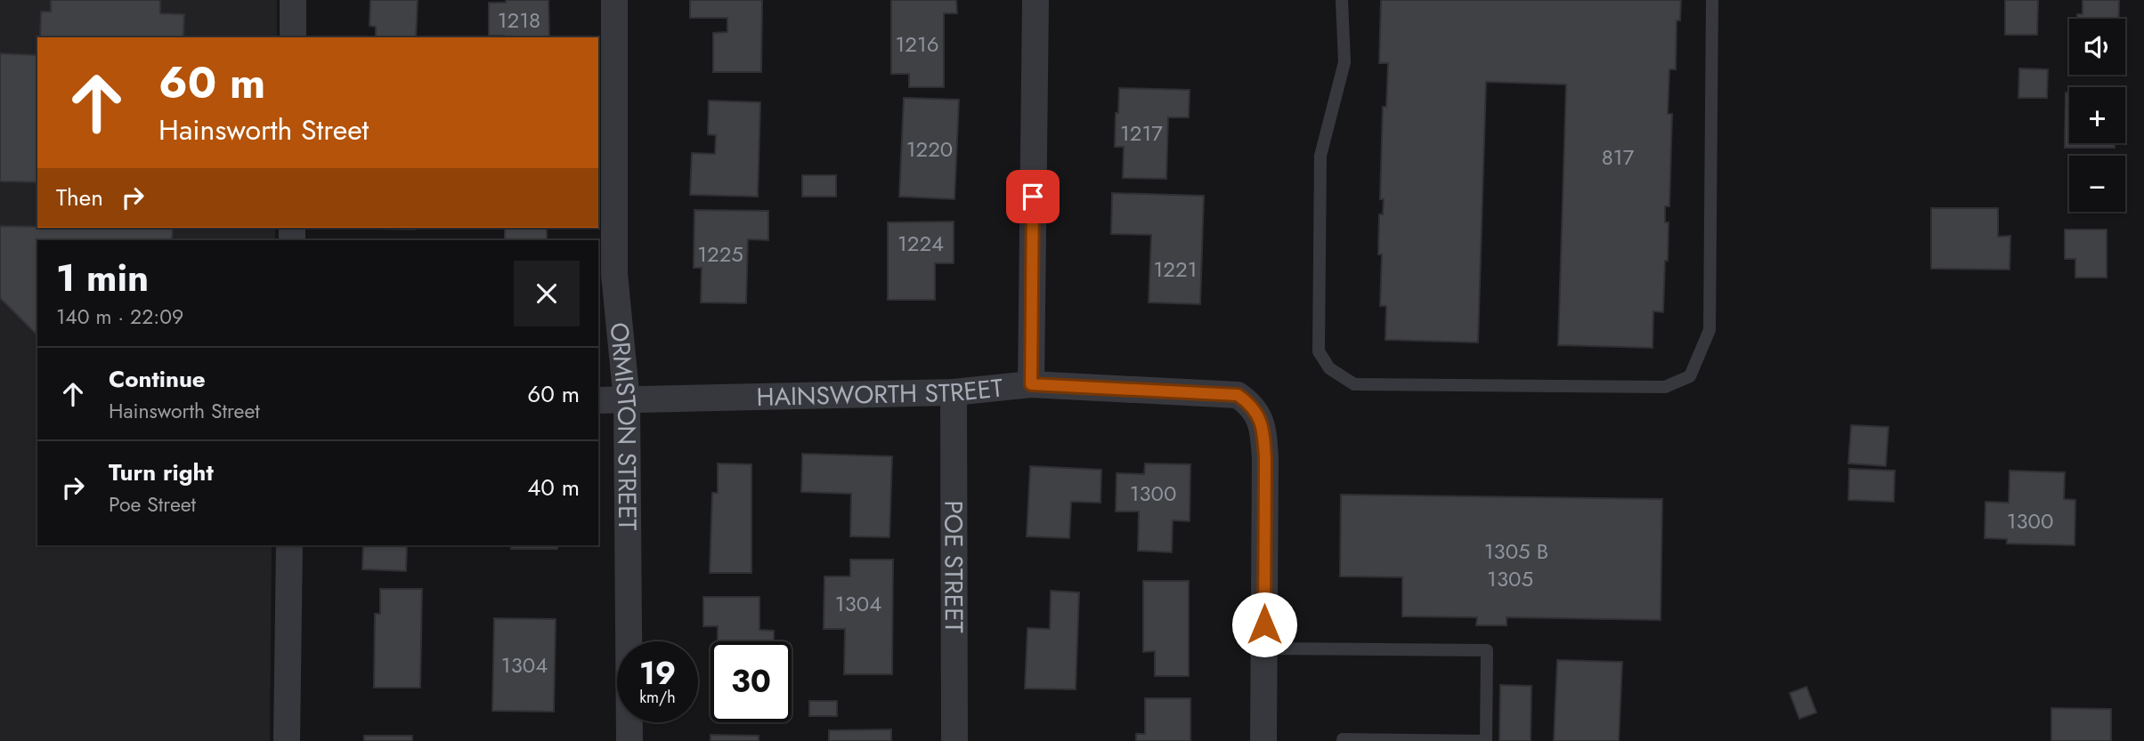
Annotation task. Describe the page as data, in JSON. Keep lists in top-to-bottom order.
{
  "streets": {
    "street": ["HAINSWORTH STREET", "ORMISTON STREET", "POE STREET"]
  },
  "crossings": [
    ["HAINSWORTH STREET", "ORMISTON STREET"],
    ["HAINSWORTH STREET", "POE STREET"]
  ],
  "house_numbers": [
    "1218",
    "1216",
    "1217",
    "1220",
    "817",
    "1224",
    "1225",
    "1221",
    "1300",
    "1300",
    "1305 B",
    "1305",
    "1304",
    "1304"
  ],
  "page": {
    "map_buttons": ["+", "−"],
    "turn": ["60 m", "Hainsworth Street"],
    "then": "Then",
    "heading": ["1 min", "140 m · 22:09"],
    "list": [
      {
        "name": "Continue",
        "note": "Hainsworth Street",
        "value": "60 m"
      },
      {
        "name": "Turn right",
        "note": "Poe Street",
        "value": "40 m"
      }
    ],
    "speed": "19 km/h",
    "limit": "30"
  }
}
